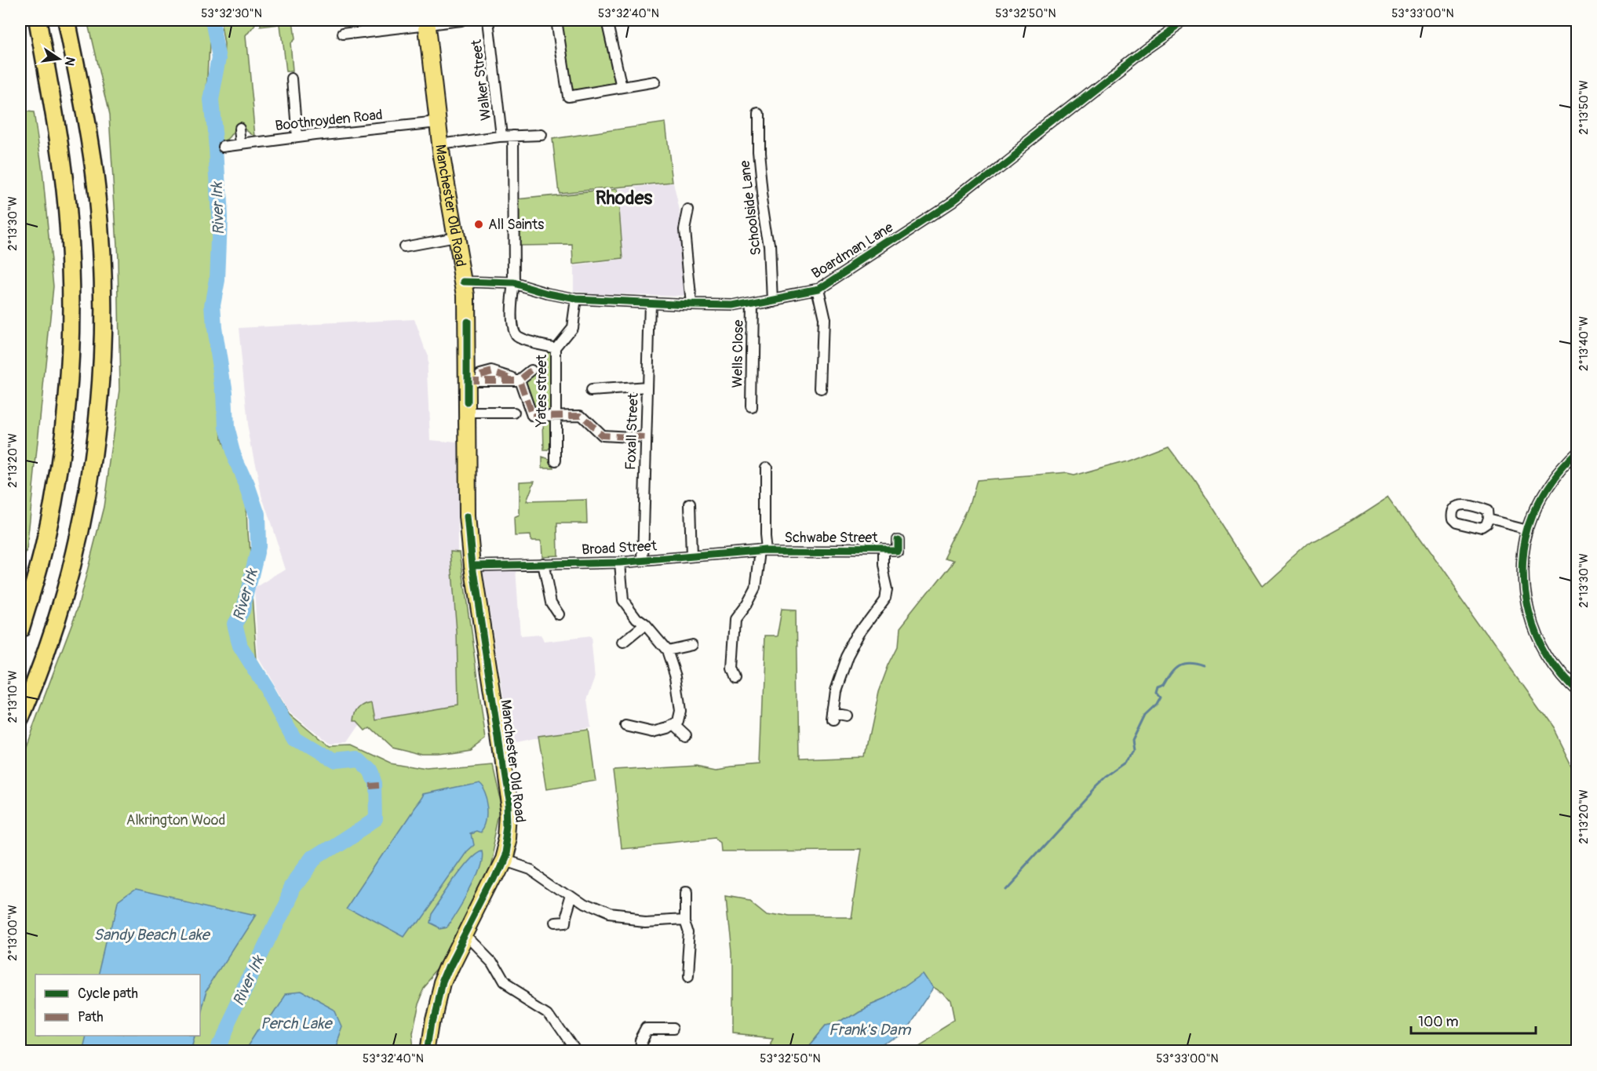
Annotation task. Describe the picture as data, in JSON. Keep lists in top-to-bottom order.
{
  "streets": {
    "main road": ["Manchester Old Road"],
    "street": [
      "Walker Street",
      "Boothroyden Road",
      "Schoolside Lane",
      "Boardman Lane",
      "Wells Close",
      "Yates street",
      "Foxall Street",
      "Schwabe Street",
      "Broad Street"
    ]
  },
  "crossings": [
    ["Boothroyden Road", "Manchester Old Road"],
    ["Manchester Old Road", "Boardman Lane"],
    ["Manchester Old Road", "Broad Street"],
    ["Schoolside Lane", "Boardman Lane"],
    ["Boardman Lane", "Wells Close"],
    ["Boardman Lane", "Yates street"],
    ["Boardman Lane", "Foxall Street"],
    ["Foxall Street", "Broad Street"],
    ["Schwabe Street", "Broad Street"]
  ],
  "districts": ["Rhodes"],
  "water": [
    "River Irk",
    "Sandy Beach Lake",
    "Perch Lake",
    "Frank's Dam"
  ],
  "parks": ["Alkrington Wood"],
  "places": ["All Saints"],
  "legend": ["Cycle path", "Path"],
  "scale_bar": "100 m",
  "north": "right",
  "coordinates": [
    "53°32'30\"N",
    "53°32'40\"N",
    "53°32'50\"N",
    "53°33'00\"N",
    "2°13'50\"W",
    "2°13'30\"W",
    "2°13'40\"W",
    "2°13'20\"W",
    "2°13'10\"W",
    "2°13'00\"W"
  ]
}
